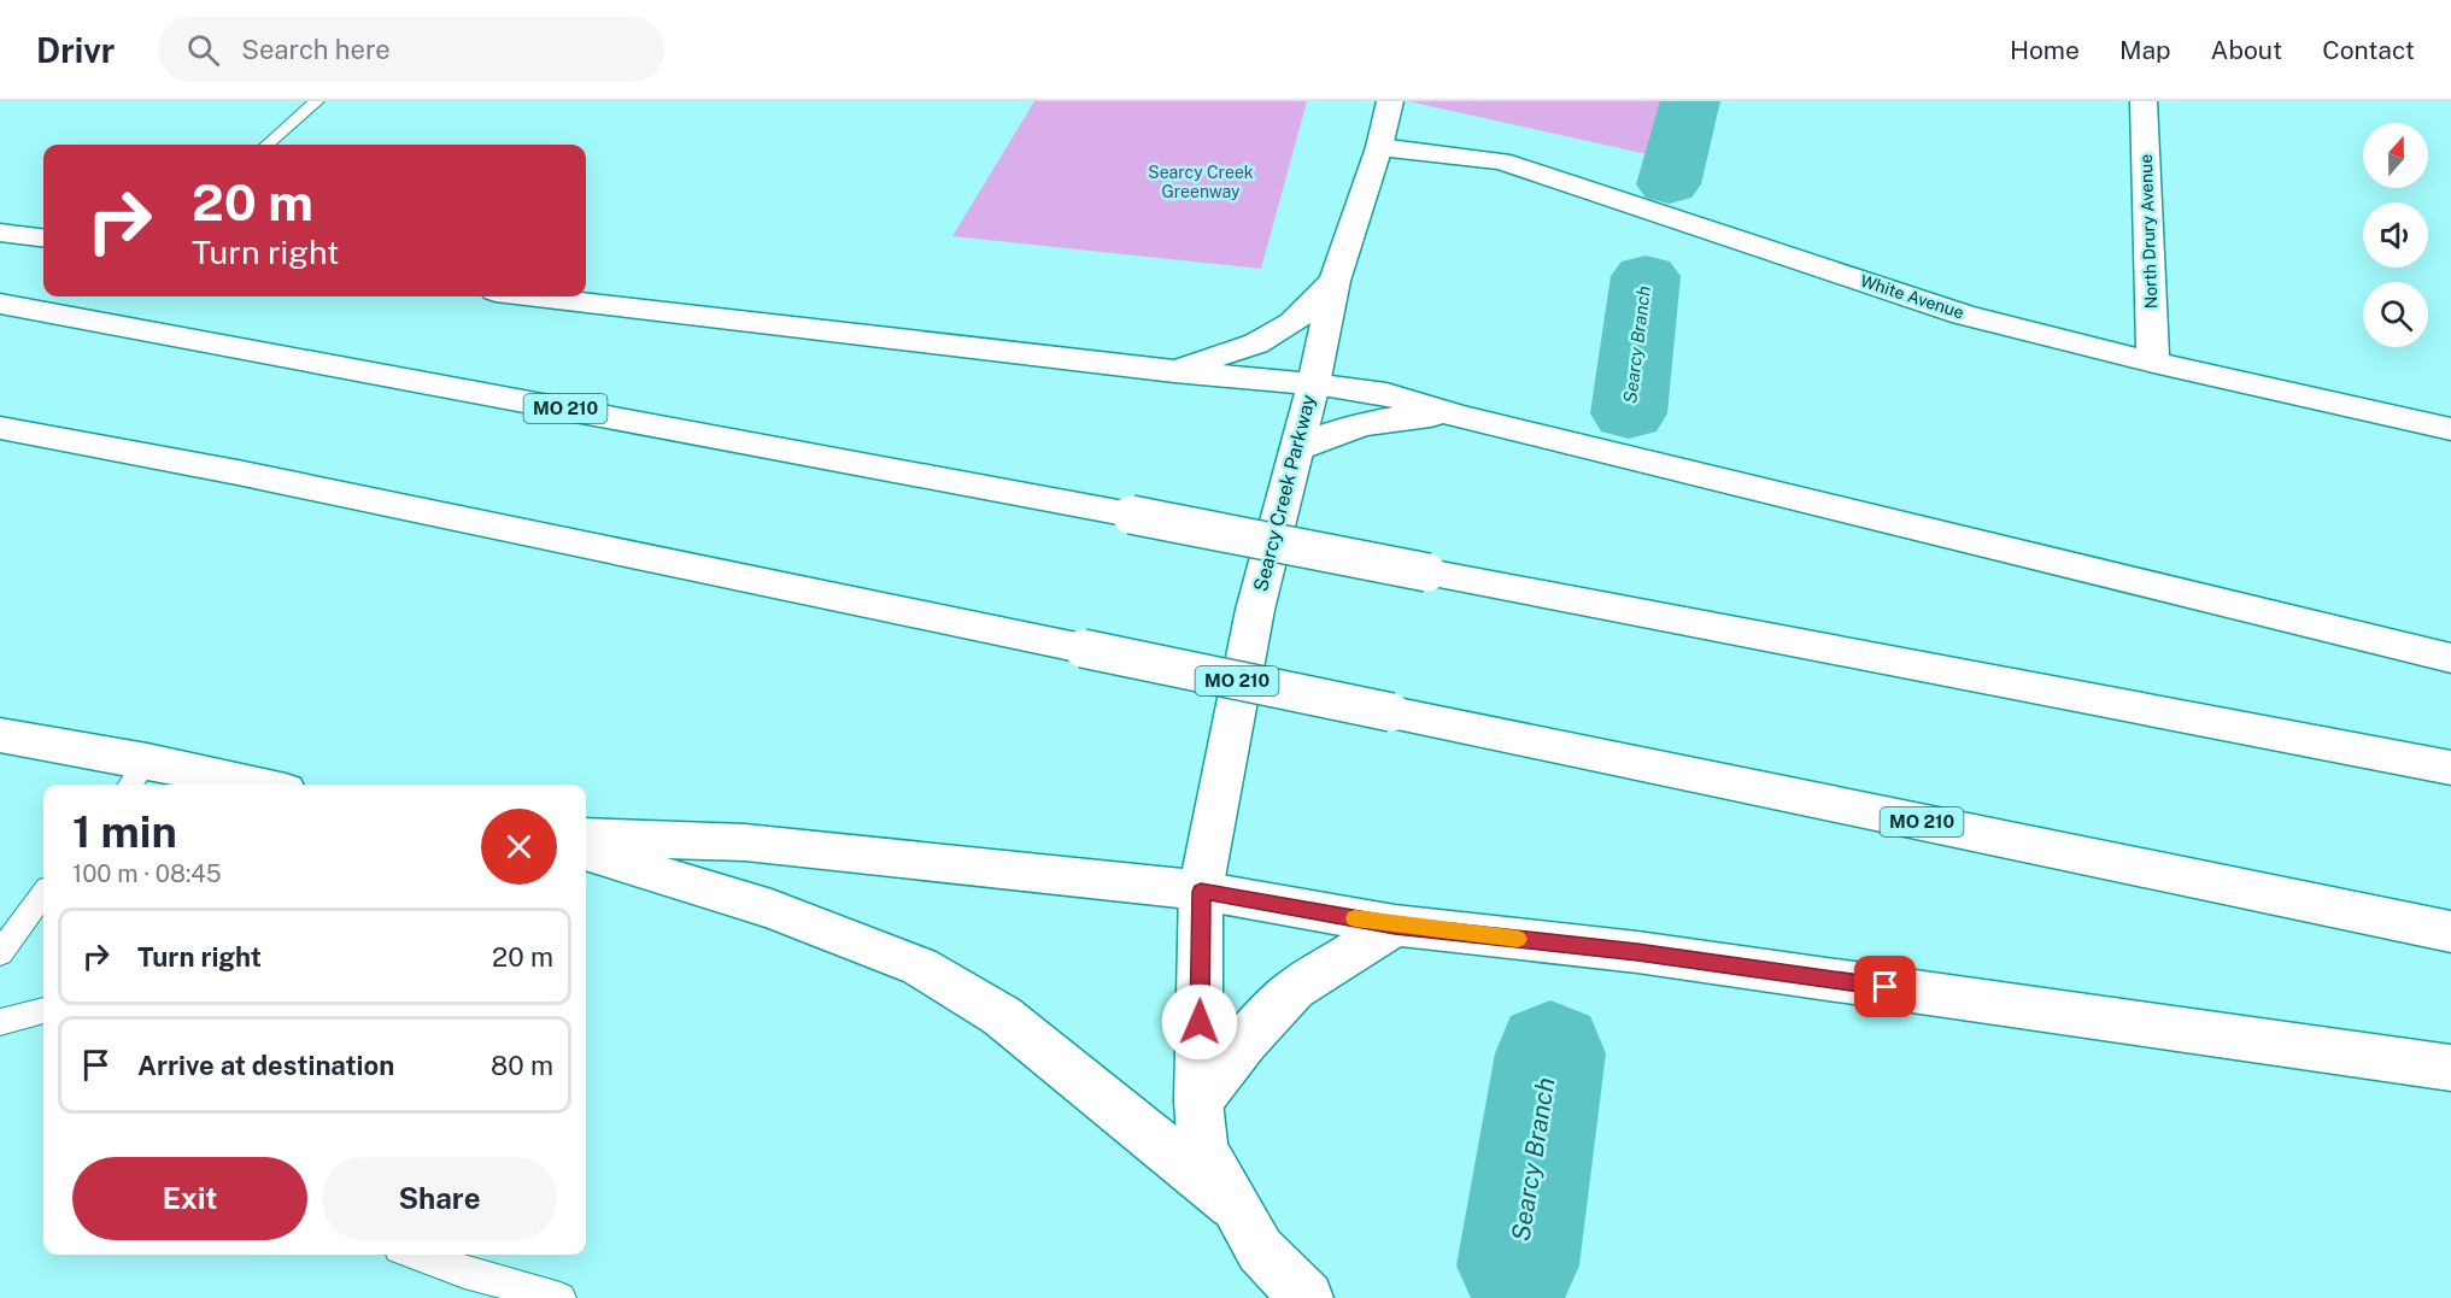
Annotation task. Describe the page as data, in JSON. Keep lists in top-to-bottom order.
{
  "streets": {
    "main road": [
      "North Drury Avenue",
      "White Avenue",
      "MO 210",
      "Searcy Creek Parkway"
    ]
  },
  "crossings": [
    ["North Drury Avenue", "White Avenue"],
    ["White Avenue", "Searcy Creek Parkway"]
  ],
  "water": ["Searcy Branch"],
  "parks": ["Searcy Creek Greenway"],
  "north": "top",
  "page": {
    "header": "Drivr",
    "search": "Search here",
    "nav": [
      "Home",
      "Map",
      "About",
      "Contact"
    ],
    "turn": ["20 m", "Turn right"],
    "heading": ["1 min", "100 m · 08:45"],
    "list": [
      {
        "name": "Turn right",
        "value": "20 m"
      },
      {
        "name": "Arrive at destination",
        "value": "80 m"
      }
    ],
    "buttons": ["Exit", "Share"]
  }
}
